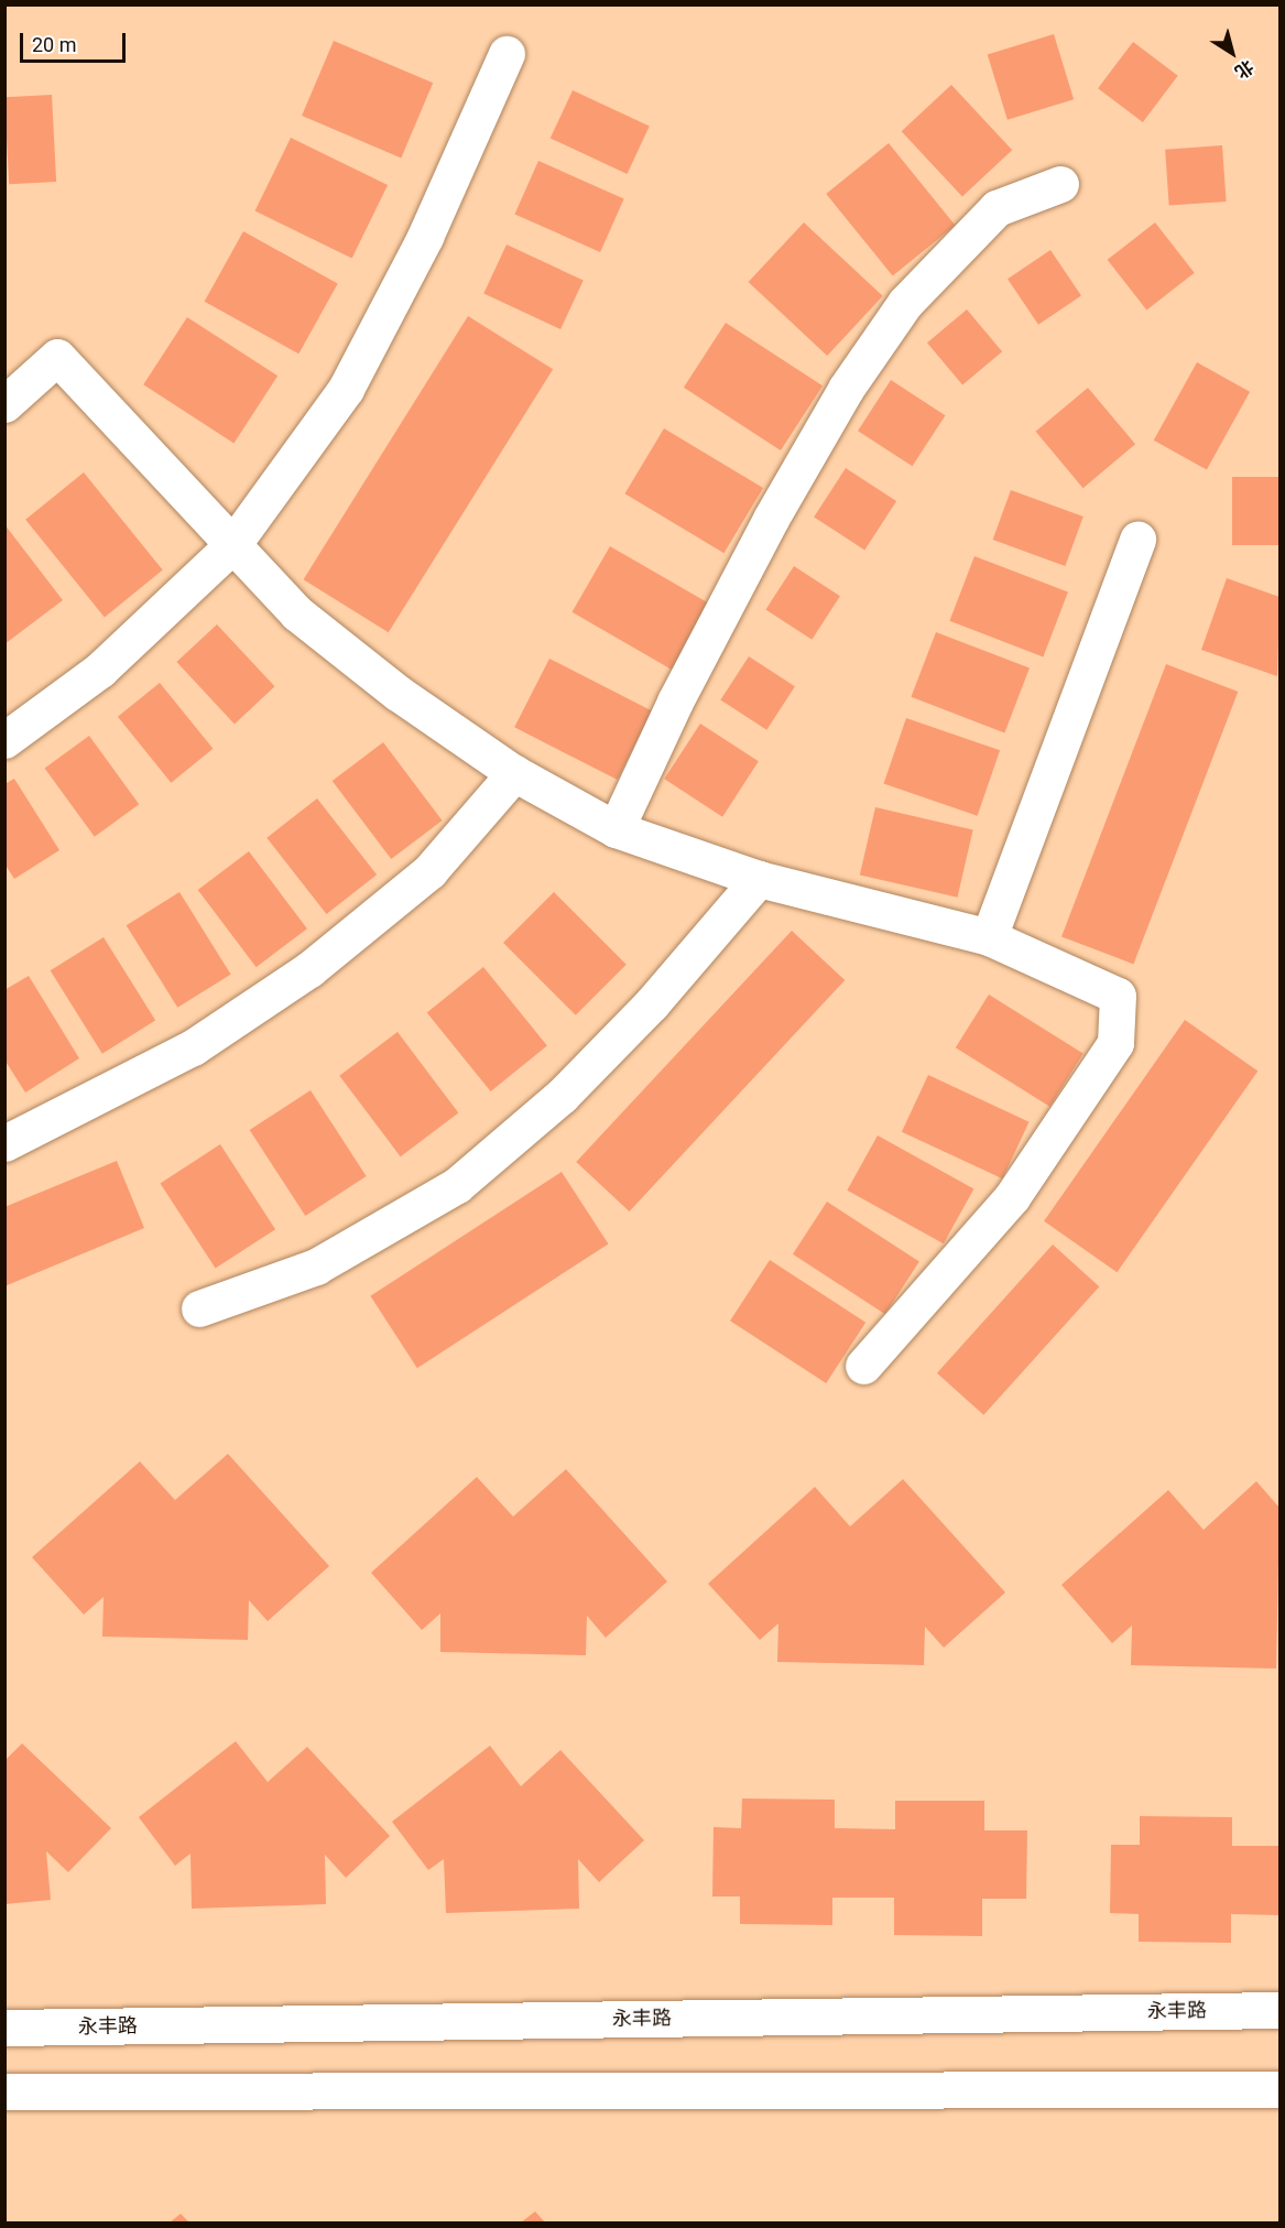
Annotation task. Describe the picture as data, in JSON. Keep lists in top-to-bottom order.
{
  "streets": {
    "street": ["永丰路"]
  },
  "scale_bar": "20 m",
  "north": "bottom right"
}
